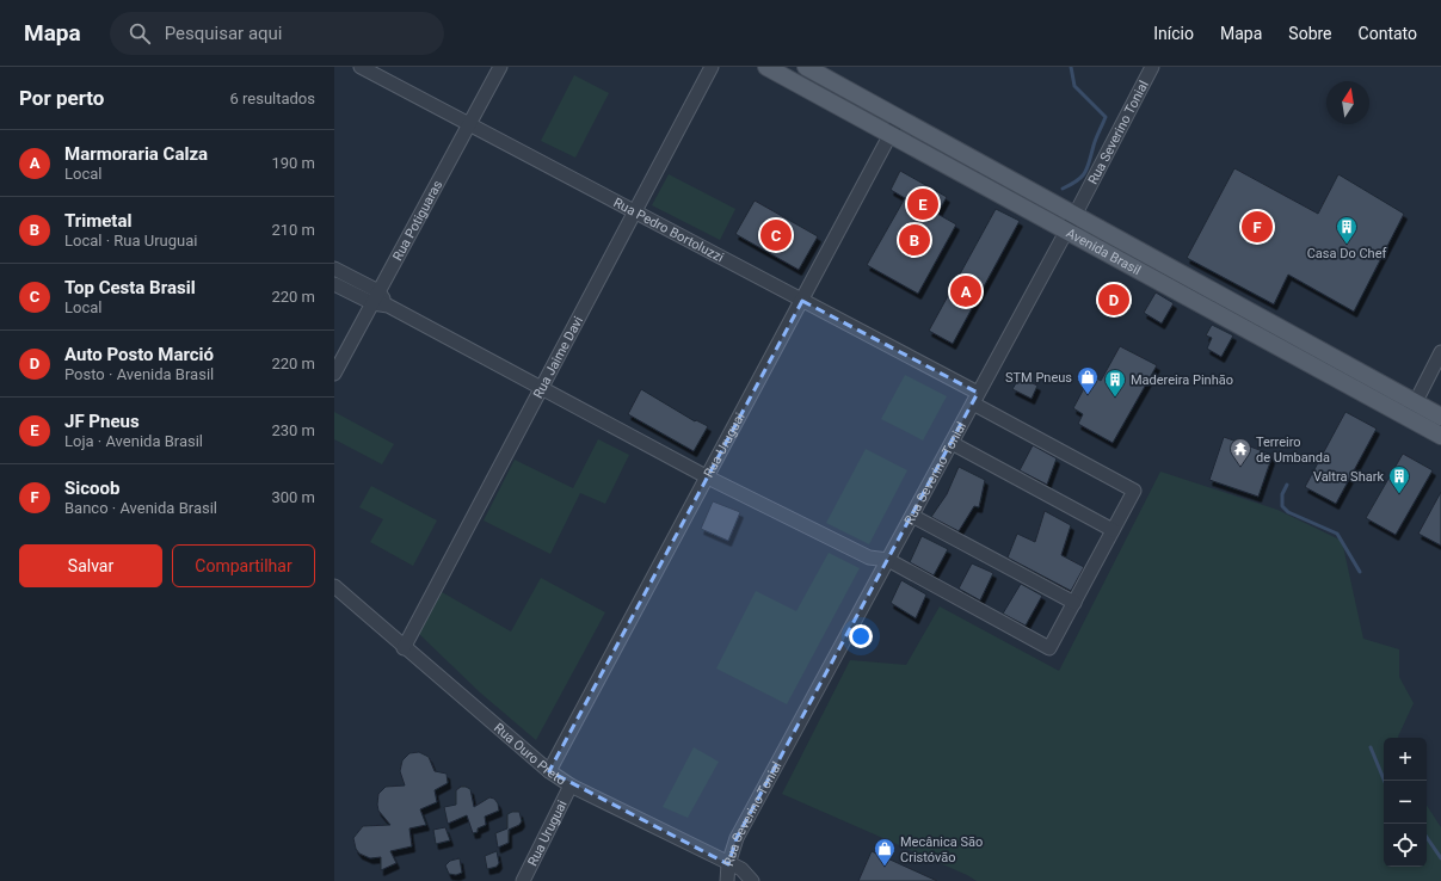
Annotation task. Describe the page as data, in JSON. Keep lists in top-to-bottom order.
{
  "streets": {
    "main road": ["Avenida Brasil"],
    "street": [
      "Rua Severino Tonial",
      "Rua Potiguaras",
      "Rua Pedro Bortoluzzi",
      "Rua Jaime Davi",
      "Rua Uruguai",
      "Rua Ouro Preto"
    ]
  },
  "crossings": [
    ["Rua Severino Tonial", "Rua Pedro Bortoluzzi"],
    ["Rua Severino Tonial", "Avenida Brasil"],
    ["Rua Severino Tonial", "Rua Ouro Preto"],
    ["Rua Potiguaras", "Rua Pedro Bortoluzzi"],
    ["Rua Pedro Bortoluzzi", "Rua Jaime Davi"],
    ["Rua Pedro Bortoluzzi", "Rua Uruguai"],
    ["Avenida Brasil", "Rua Uruguai"],
    ["Rua Jaime Davi", "Rua Ouro Preto"],
    ["Rua Uruguai", "Rua Ouro Preto"]
  ],
  "places": {
    "building": ["Casa Do Chef", "Madereira Pinhão", "Valtra Shark"],
    "shop": ["STM Pneus", "Mecânica São Cristóvão"],
    "temple": ["Terreiro de Umbanda"]
  },
  "north": "top",
  "page": {
    "header": "Mapa",
    "search": "Pesquisar aqui",
    "nav": [
      "Início",
      "Mapa",
      "Sobre",
      "Contato"
    ],
    "heading": ["Por perto", "6 resultados"],
    "list": [
      {
        "mark": "A",
        "name": "Marmoraria Calza",
        "note": "Local",
        "value": "190 m"
      },
      {
        "mark": "B",
        "name": "Trimetal",
        "note": "Local · Rua Uruguai",
        "value": "210 m"
      },
      {
        "mark": "C",
        "name": "Top Cesta Brasil",
        "note": "Local",
        "value": "220 m"
      },
      {
        "mark": "D",
        "name": "Auto Posto Marció",
        "note": "Posto · Avenida Brasil",
        "value": "220 m"
      },
      {
        "mark": "E",
        "name": "JF Pneus",
        "note": "Loja · Avenida Brasil",
        "value": "230 m"
      },
      {
        "mark": "F",
        "name": "Sicoob",
        "note": "Banco · Avenida Brasil",
        "value": "300 m"
      }
    ],
    "pins": [
      "E",
      "F",
      "C",
      "B",
      "A",
      "D"
    ],
    "buttons": ["Salvar", "Compartilhar"],
    "map_buttons": ["+", "−"]
  }
}
